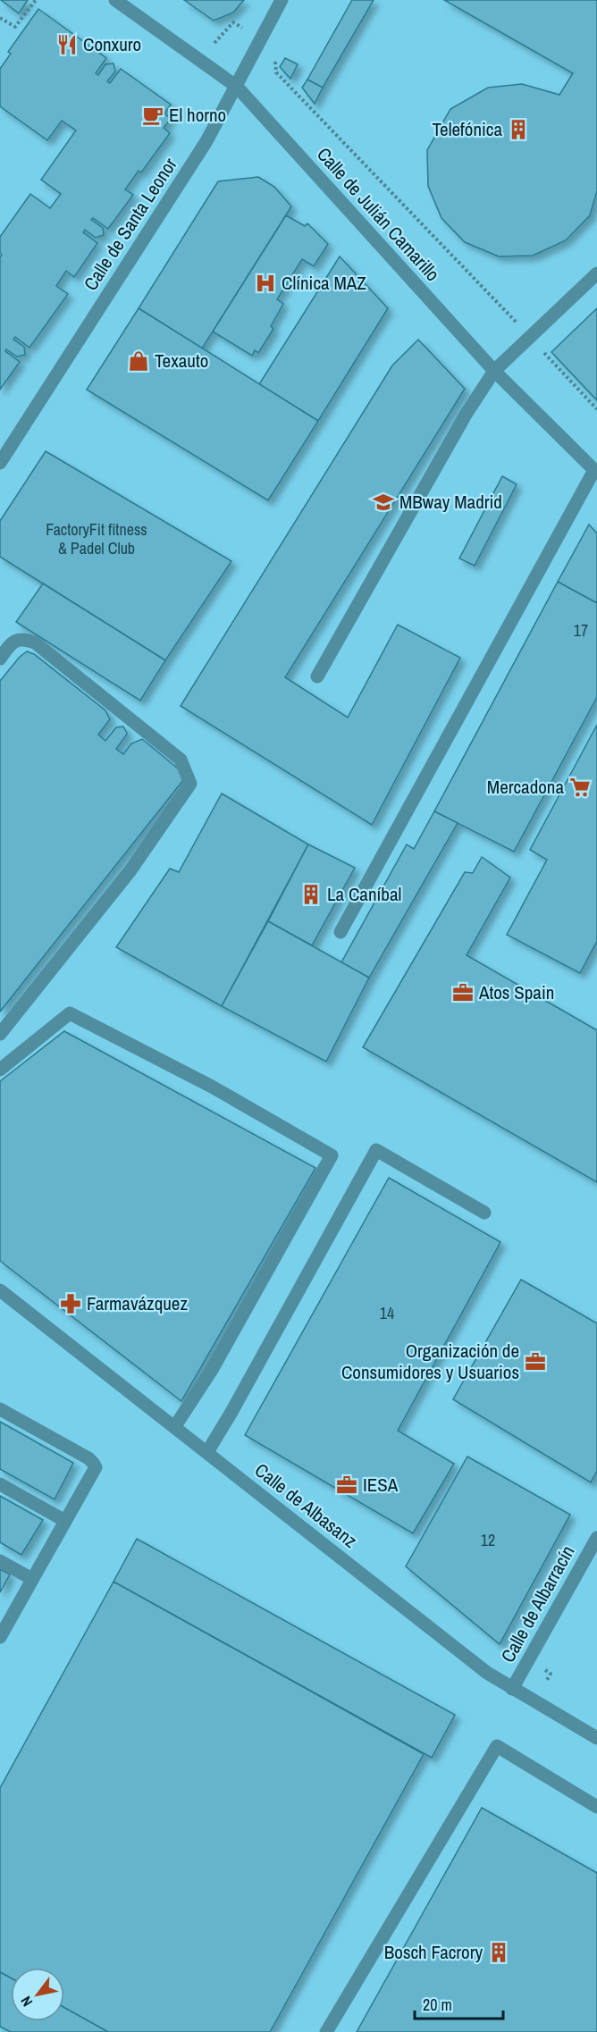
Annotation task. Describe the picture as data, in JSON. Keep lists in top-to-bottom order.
{
  "streets": {
    "street": [
      "Calle de Julián Camarillo",
      "Calle de Santa Leonor",
      "Calle de Albasanz",
      "Calle de Albarracín"
    ]
  },
  "crossings": [
    ["Calle de Julián Camarillo", "Calle de Santa Leonor"],
    ["Calle de Albasanz", "Calle de Albarracín"]
  ],
  "places": {
    "restaurant": ["Conxuro"],
    "cafe": ["El horno"],
    "building": ["Telefónica", "La Caníbal", "Bosch Facrory"],
    "hospital": ["Clínica MAZ"],
    "shop": ["Texauto"],
    "school or university": ["MBway Madrid"],
    "supermarket": ["Mercadona"],
    "office": ["Atos Spain", "Organización de Consumidores y Usuarios", "IESA"],
    "pharmacy": ["Farmavázquez"]
  },
  "house_numbers": [
    "FactoryFit fitness & Padel Club",
    "17",
    "14",
    "12"
  ],
  "scale_bar": "20 m",
  "north": "bottom left"
}
